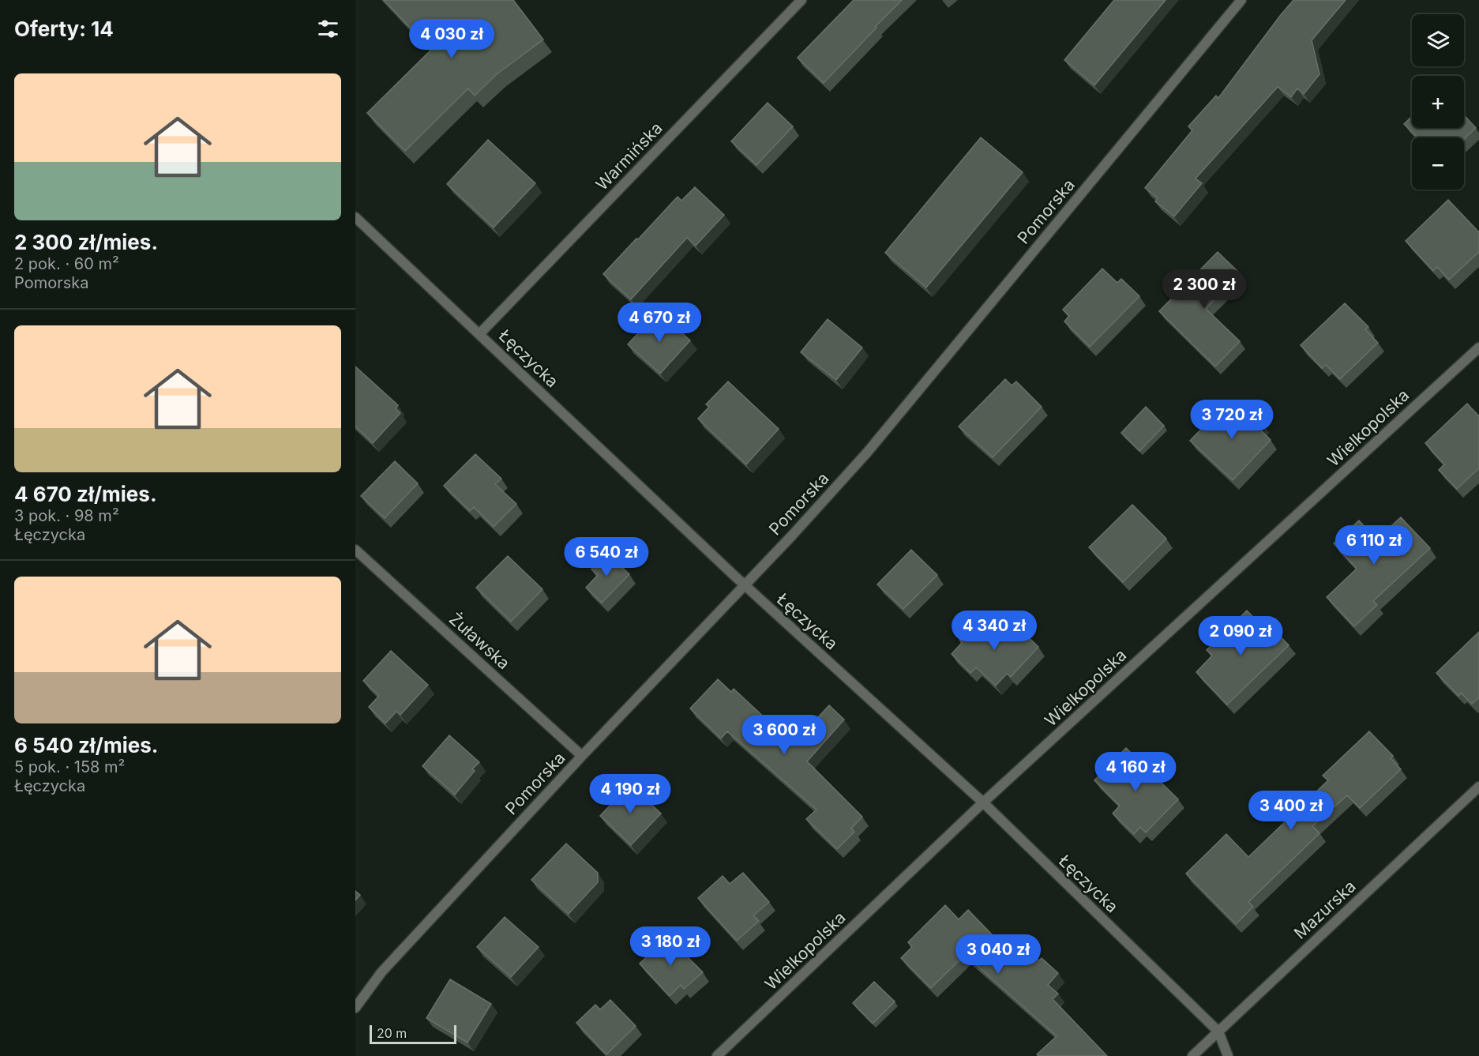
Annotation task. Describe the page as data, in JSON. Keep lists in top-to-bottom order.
{
  "streets": {
    "street": [
      "Warmińska",
      "Pomorska",
      "Łęczycka",
      "Wielkopolska",
      "Żuławska",
      "Mazurska"
    ]
  },
  "crossings": [
    ["Warmińska", "Łęczycka"],
    ["Pomorska", "Łęczycka"],
    ["Pomorska", "Żuławska"],
    ["Łęczycka", "Wielkopolska"],
    ["Łęczycka", "Mazurska"]
  ],
  "scale_bar": "20 m",
  "page": {
    "heading": "Oferty: 14",
    "map_buttons": ["+", "−"],
    "price": [
      "4 030 zł",
      "2 300 zł",
      "4 670 zł",
      "3 720 zł",
      "6 110 zł",
      "6 540 zł",
      "4 340 zł",
      "2 090 zł",
      "3 600 zł",
      "4 160 zł",
      "4 190 zł",
      "3 400 zł",
      "3 180 zł",
      "3 040 zł"
    ],
    "list": [
      {
        "name": "2 300 zł/mies.",
        "note": "2 pok. · 60 m² · Pomorska"
      },
      {
        "name": "4 670 zł/mies.",
        "note": "3 pok. · 98 m² · Łęczycka"
      },
      {
        "name": "6 540 zł/mies.",
        "note": "5 pok. · 158 m² · Łęczycka"
      }
    ],
    "scale": "20 m"
  }
}
